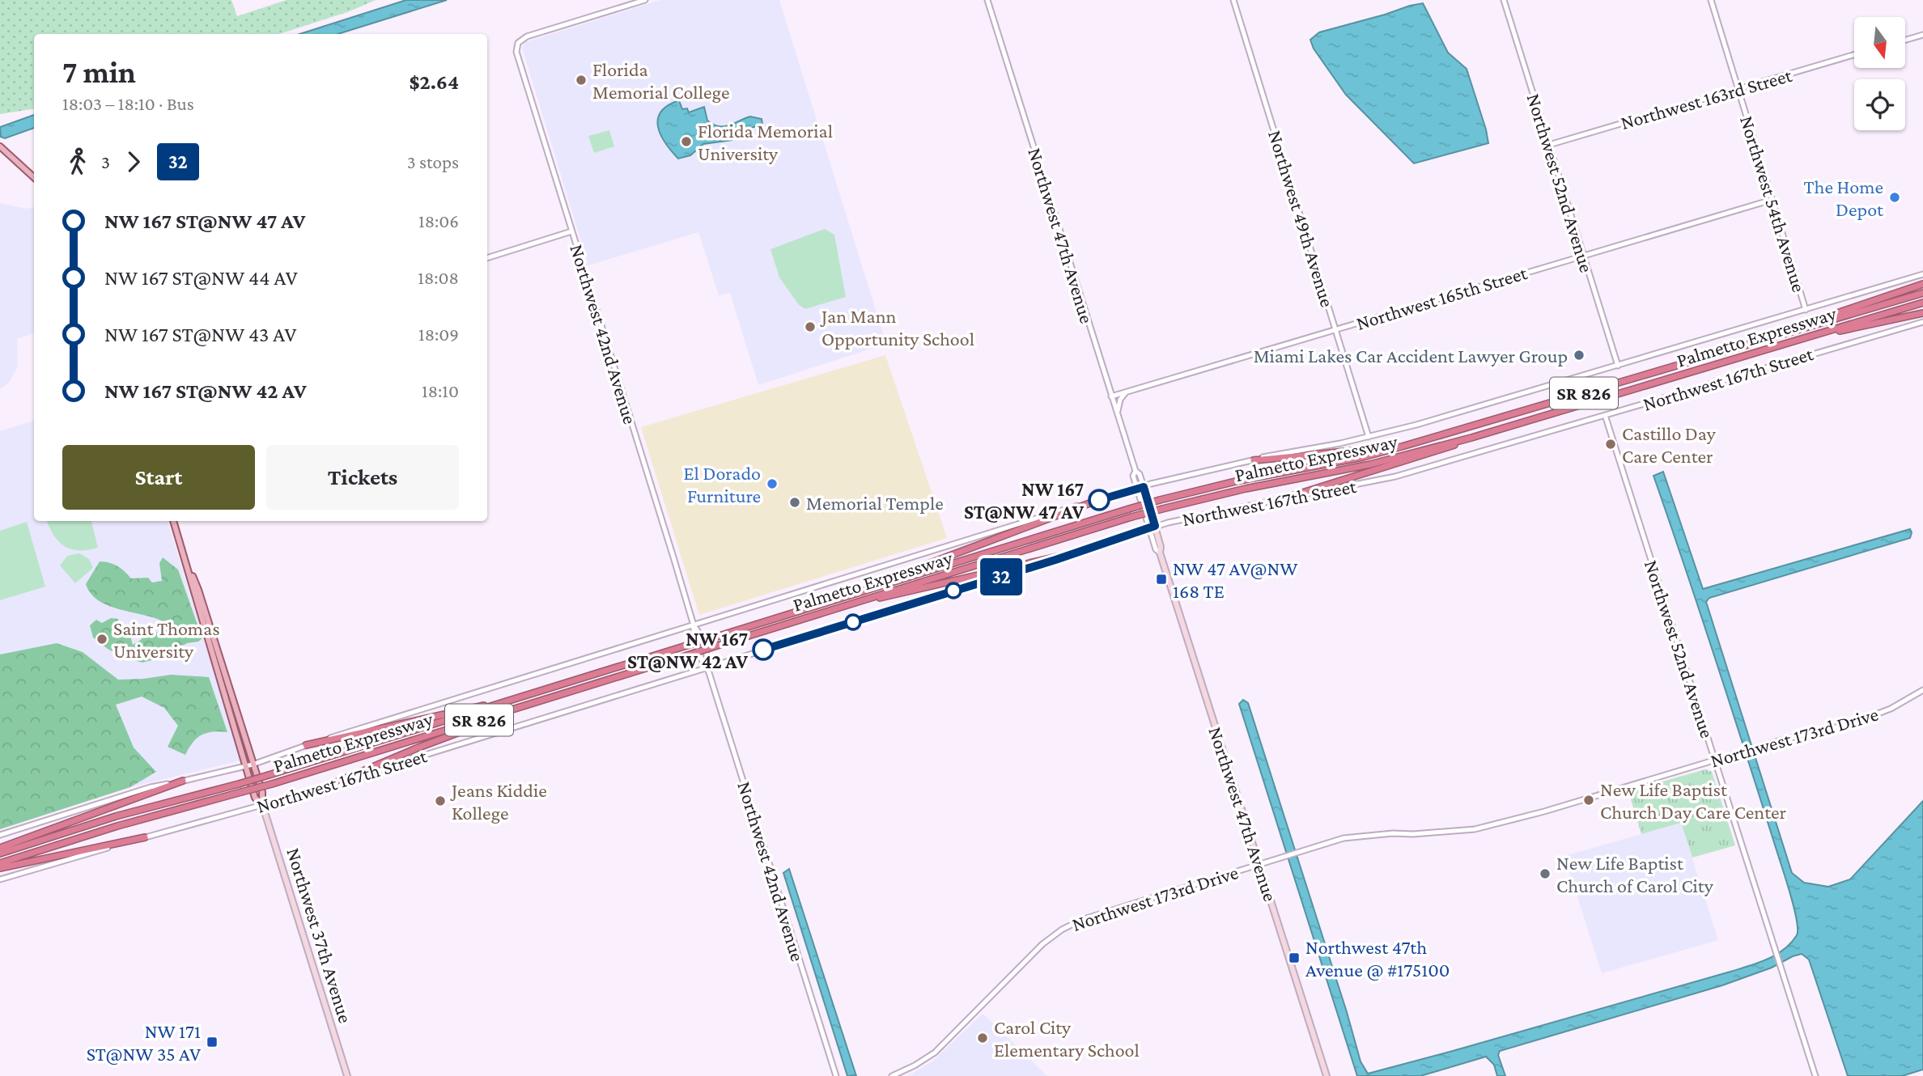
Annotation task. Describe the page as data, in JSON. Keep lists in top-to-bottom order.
{
  "streets": {
    "highway": ["Palmetto Expressway", "SR 826"],
    "main road": ["Northwest 47th Avenue", "Northwest 37th Avenue"],
    "street": [
      "Northwest 163rd Street",
      "Northwest 52nd Avenue",
      "Northwest 54th Avenue",
      "Northwest 49th Avenue",
      "Northwest 165th Street",
      "Northwest 42nd Avenue",
      "Northwest 167th Street",
      "Northwest 173rd Drive"
    ]
  },
  "crossings": [
    ["Northwest 163rd Street", "Northwest 52nd Avenue"],
    ["Northwest 163rd Street", "Northwest 54th Avenue"],
    ["Northwest 52nd Avenue", "Northwest 165th Street"],
    ["Northwest 52nd Avenue", "Northwest 167th Street"],
    ["Northwest 52nd Avenue", "Northwest 173rd Drive"],
    ["Northwest 54th Avenue", "Northwest 165th Street"],
    ["Northwest 49th Avenue", "Northwest 165th Street"],
    ["Northwest 47th Avenue", "Northwest 165th Street"],
    ["Northwest 47th Avenue", "Northwest 167th Street"],
    ["Northwest 47th Avenue", "Northwest 173rd Drive"],
    ["Northwest 42nd Avenue", "Northwest 167th Street"],
    ["Northwest 167th Street", "Northwest 37th Avenue"]
  ],
  "places": {
    "other": [
      "Florida Memorial College",
      "Florida Memorial University",
      "The Home Depot",
      "Jan Mann Opportunity School",
      "Miami Lakes Car Accident Lawyer Group",
      "Castillo Day Care Center",
      "El Dorado Furniture",
      "NW 167 ST@NW 47 AV",
      "Memorial Temple",
      "Saint Thomas University",
      "NW 167 ST@NW 42 AV",
      "New Life Baptist Church Day Care Center",
      "Jeans Kiddie Kollege",
      "New Life Baptist Church of Carol City",
      "Carol City Elementary School"
    ],
    "transit": ["NW 47 AV@NW 168 TE", "Northwest 47th Avenue @ #175100", "NW 171 ST@NW 35 AV"]
  },
  "lines": ["bus line 32"],
  "north": "bottom",
  "page": {
    "on_map": "32",
    "heading": ["7 min", "18:03 – 18:10 · Bus", "$2.64"],
    "legs": ["3", "32", "3 stops"],
    "list": [
      {
        "name": "NW 167 ST@NW 47 AV",
        "value": "18:06"
      },
      {
        "name": "NW 167 ST@NW 44 AV",
        "value": "18:08"
      },
      {
        "name": "NW 167 ST@NW 43 AV",
        "value": "18:09"
      },
      {
        "name": "NW 167 ST@NW 42 AV",
        "value": "18:10"
      }
    ],
    "buttons": ["Start", "Tickets"]
  }
}
